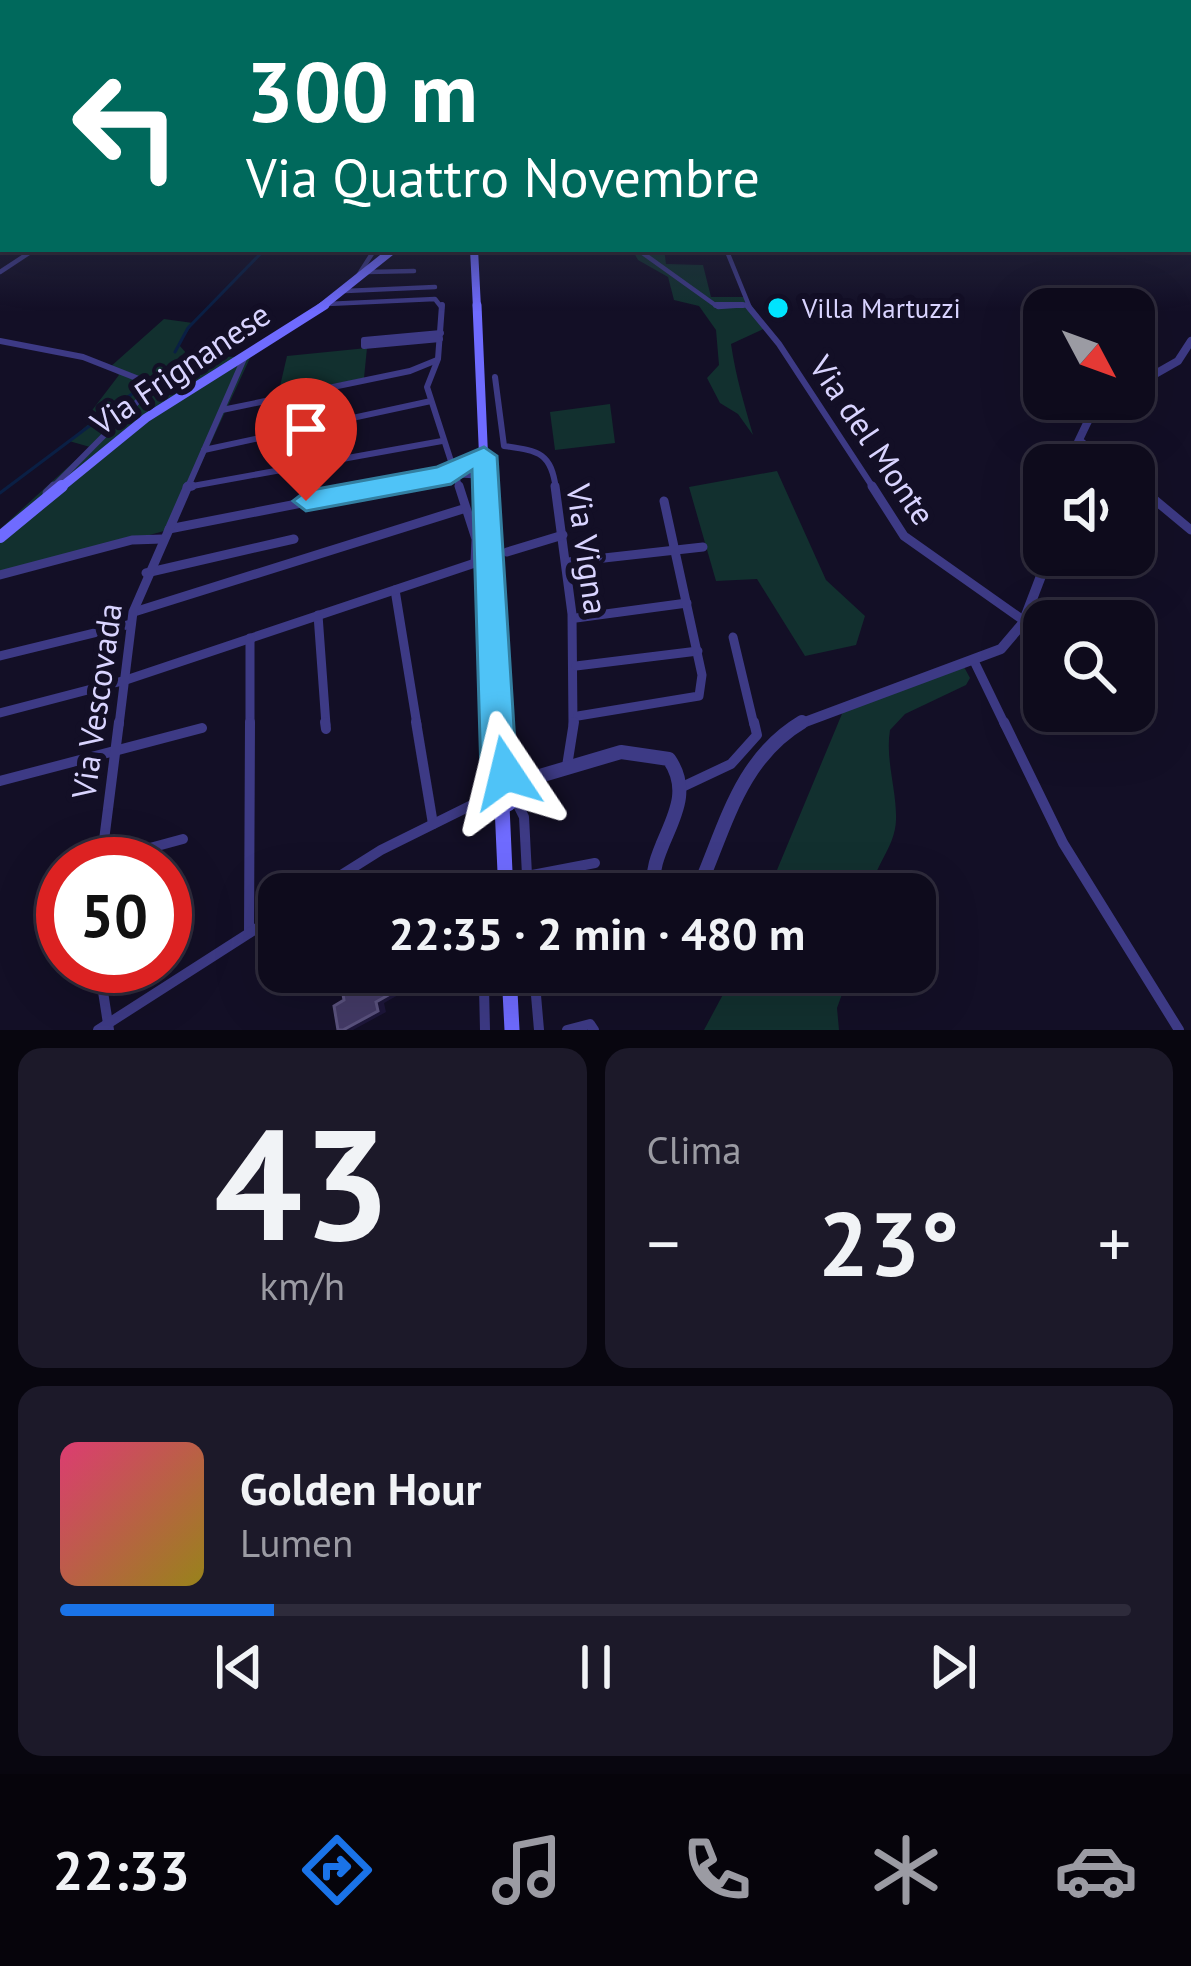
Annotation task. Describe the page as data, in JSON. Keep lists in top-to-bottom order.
{
  "streets": {
    "main road": ["Via Frignanese"],
    "street": ["Via del Monte", "Via Vigna", "Via Vescovada"]
  },
  "crossings": [
    ["Via Frignanese", "Via Vescovada"]
  ],
  "places": ["Villa Martuzzi"],
  "north": "bottom right",
  "page": {
    "turn": ["300 m", "Via Quattro Novembre"],
    "limit": "50",
    "trip": "22:35 · 2 min · 480 m",
    "tile": [
      ["43", "km/h"],
      "Clima"
    ],
    "heat": ["−", "23°", "+"],
    "song": ["Golden Hour", "Lumen"],
    "tabs": "22:33"
  }
}
